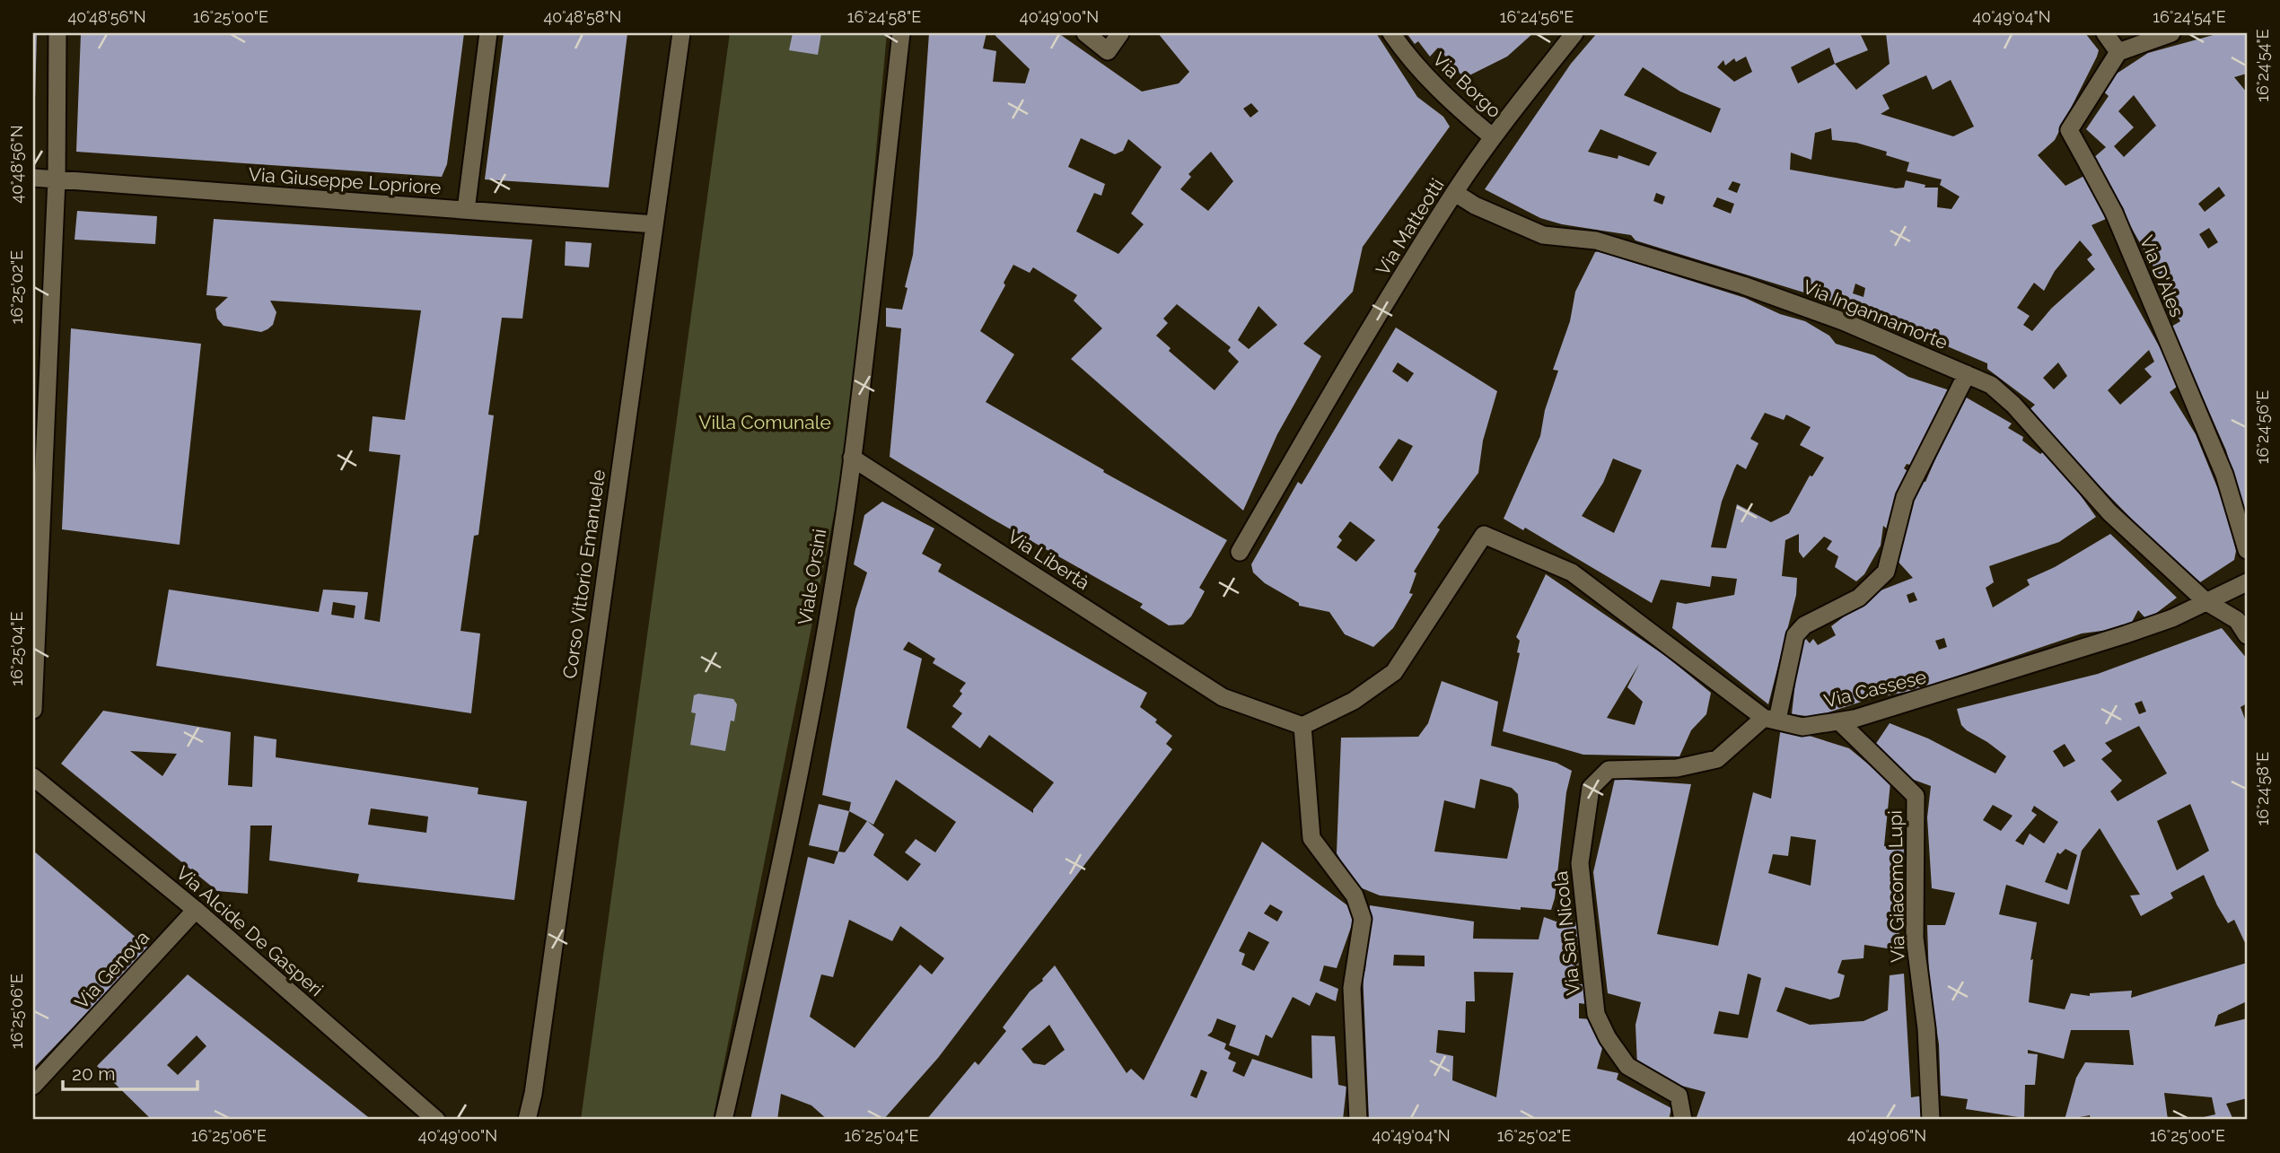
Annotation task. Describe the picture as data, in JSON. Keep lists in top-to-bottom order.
{
  "streets": {
    "street": [
      "Via Borgo",
      "Via Giuseppe Lopriore",
      "Via Matteotti",
      "Via D'Ales",
      "Via Ingannamorte",
      "Via Libertà",
      "Corso Vittorio Emanuele",
      "Viale Orsini",
      "Via Cassese",
      "Vía Giacomo Lupi",
      "Via Alcide De Gasperi",
      "Via San Nicola",
      "Via Genova"
    ]
  },
  "crossings": [
    ["Via Borgo", "Via Matteotti"],
    ["Via Giuseppe Lopriore", "Corso Vittorio Emanuele"],
    ["Via Matteotti", "Via Ingannamorte"],
    ["Via Ingannamorte", "Via Cassese"],
    ["Via Libertà", "Viale Orsini"],
    ["Via Libertà", "Via Cassese"],
    ["Via Cassese", "Vía Giacomo Lupi"],
    ["Via Cassese", "Via San Nicola"],
    ["Via Alcide De Gasperi", "Via Genova"]
  ],
  "parks": ["Villa Comunale"],
  "scale_bar": "20 m",
  "coordinates": [
    "40°48'56\"N",
    "16°25'00\"E",
    "40°48'58\"N",
    "16°24'58\"E",
    "40°49'00\"N",
    "16°24'56\"E",
    "40°49'04\"N",
    "16°24'54\"E",
    "16°25'02\"E",
    "16°25'04\"E",
    "16°25'06\"E",
    "40°49'06\"N"
  ]
}
